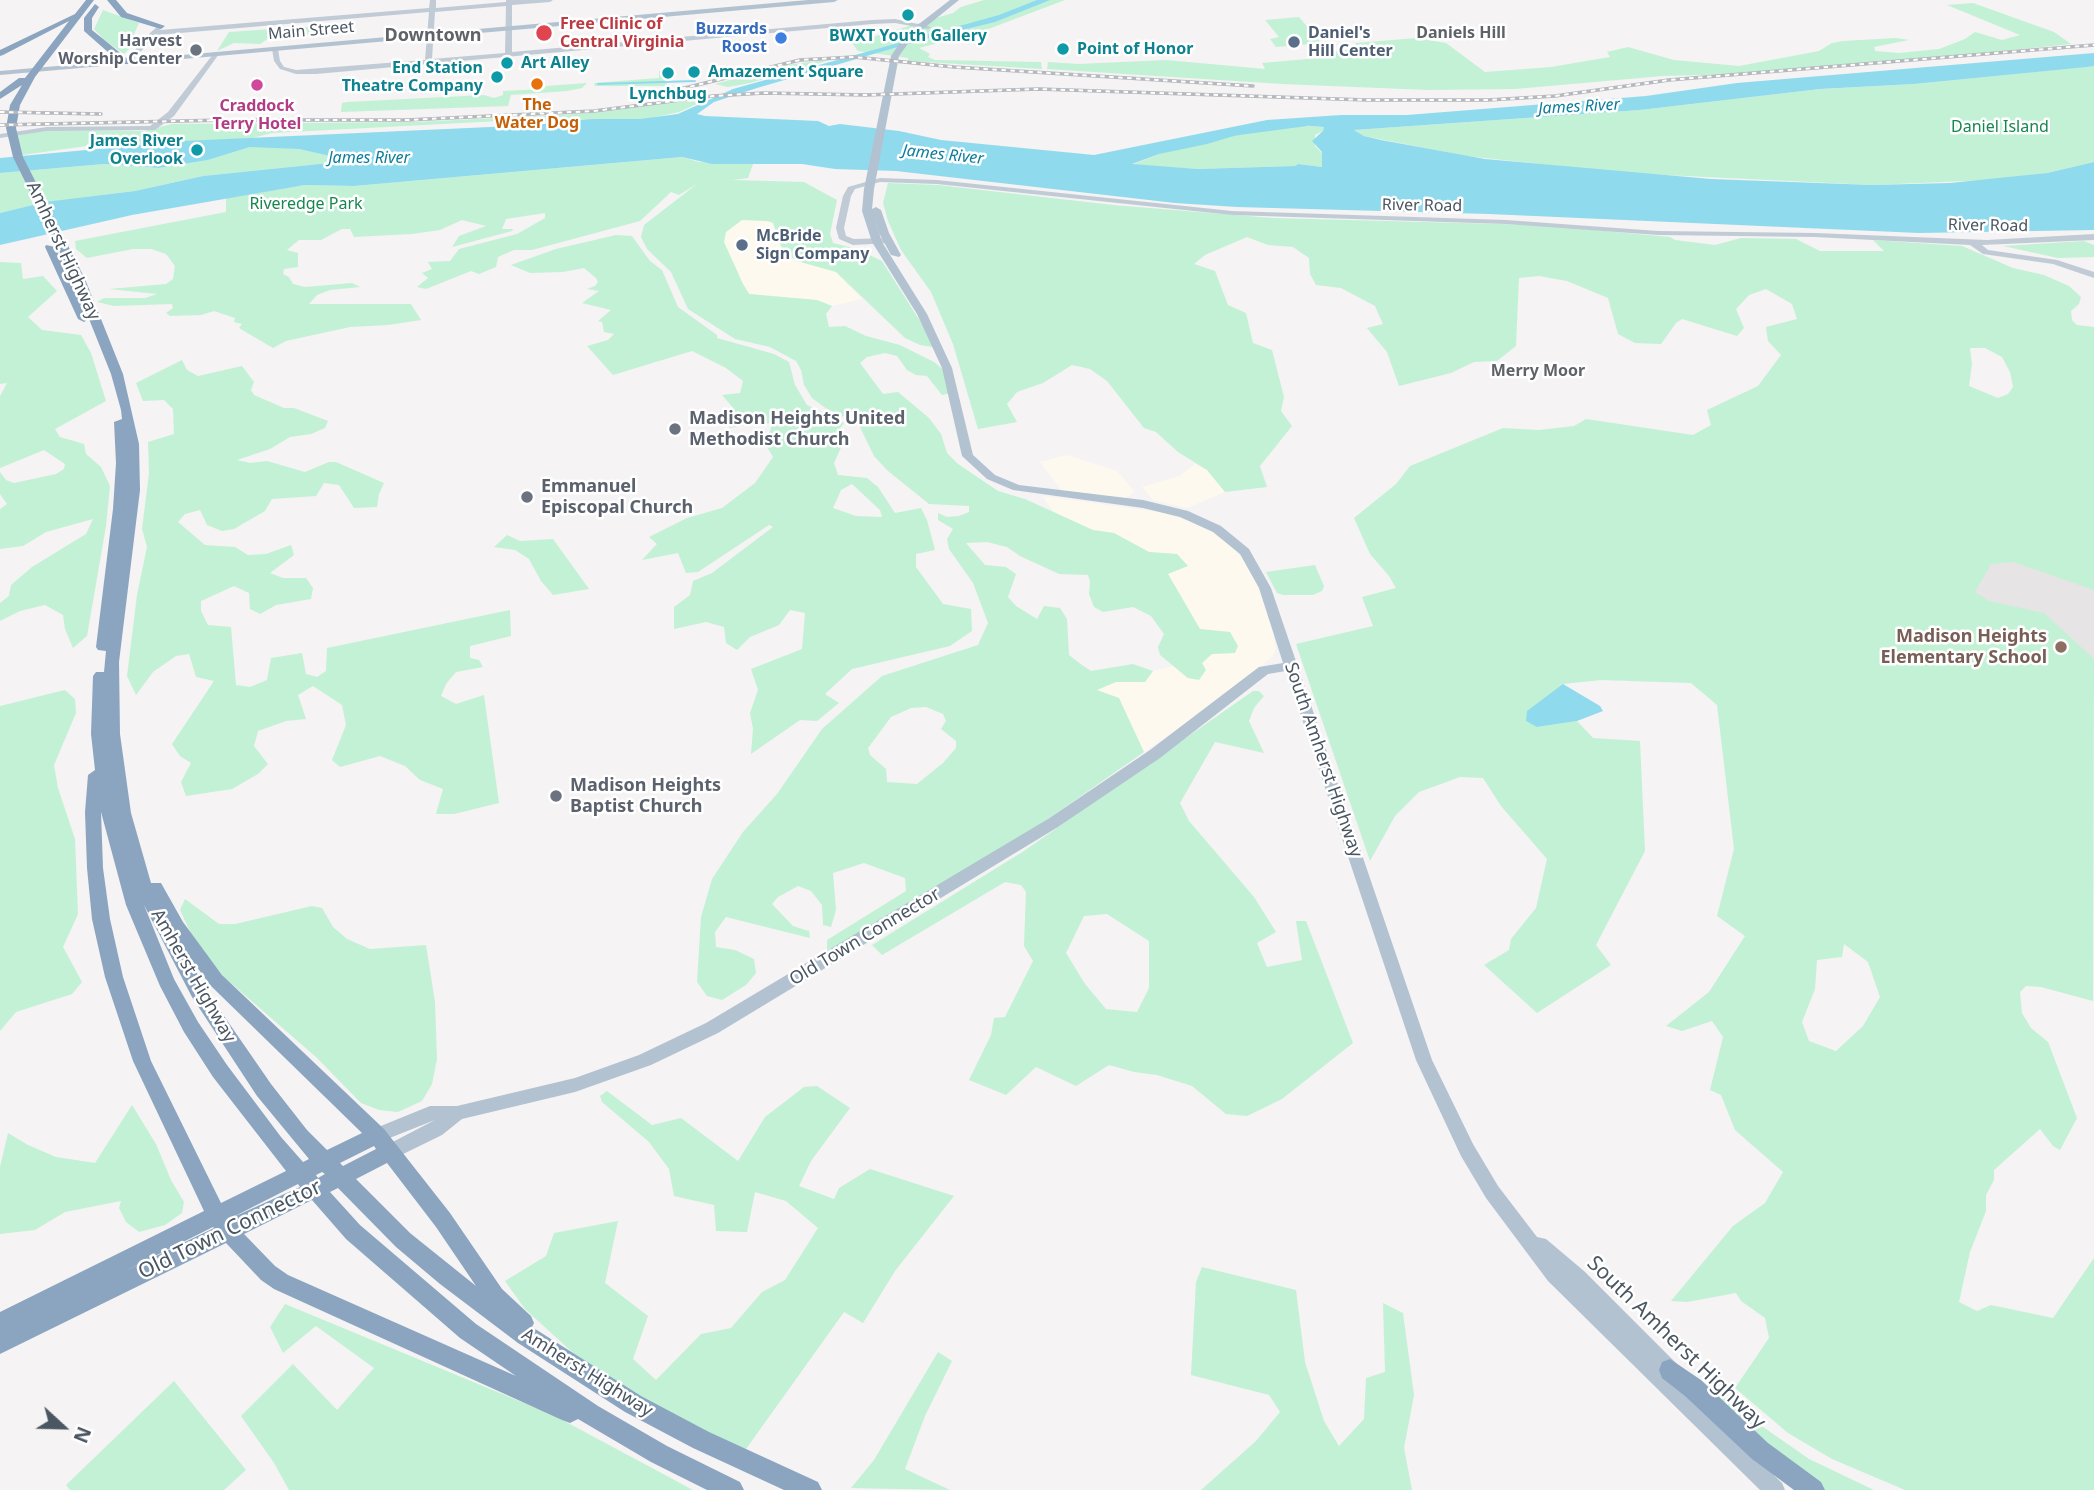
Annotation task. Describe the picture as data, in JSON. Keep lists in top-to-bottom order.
{
  "streets": {
    "highway": ["Amherst Highway", "Old Town Connector"],
    "main road": ["Main Street", "South Amherst Highway"],
    "street": ["River Road"]
  },
  "crossings": [
    ["River Road", "South Amherst Highway"],
    ["South Amherst Highway", "Old Town Connector"]
  ],
  "districts": ["Daniels Hill", "Downtown", "Merry Moor"],
  "water": ["James River"],
  "parks": ["Daniel Island", "Riveredge Park"],
  "places": [
    "BWXT Youth Gallery",
    "Free Clinic of Central Virginia",
    "Buzzards Roost",
    "Daniel's Hill Center",
    "Point of Honor",
    "Harvest Worship Center",
    "Art Alley",
    "Amazement Square",
    "Lynchbug",
    "End Station Theatre Company",
    "The Water Dog",
    "Craddock Terry Hotel",
    "James River Overlook",
    "McBride Sign Company",
    "Madison Heights United Methodist Church",
    "Emmanuel Episcopal Church",
    "Madison Heights Elementary School",
    "Madison Heights Baptist Church"
  ],
  "north": "right"
}
